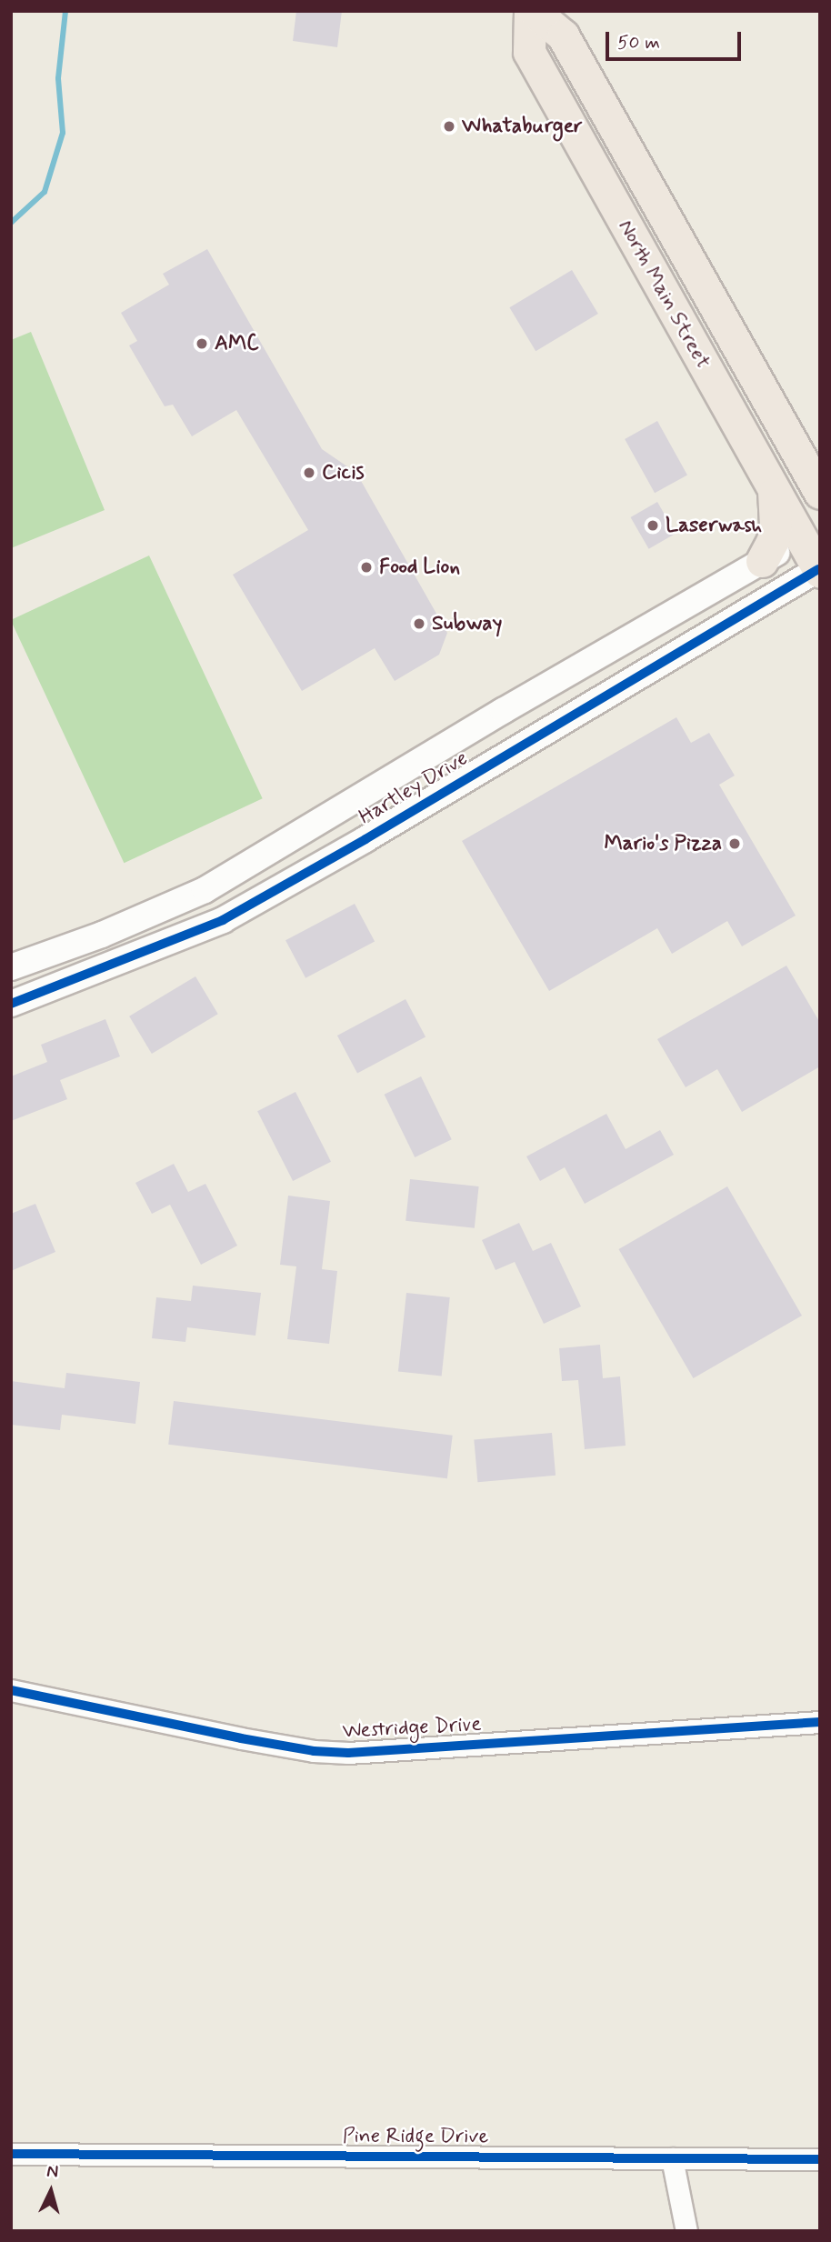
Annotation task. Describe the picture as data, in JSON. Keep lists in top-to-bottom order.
{
  "streets": {
    "main road": ["North Main Street"],
    "street": ["Hartley Drive", "Westridge Drive", "Pine Ridge Drive"]
  },
  "crossings": [
    ["North Main Street", "Hartley Drive"]
  ],
  "places": [
    "Whataburger",
    "AMC",
    "Cicis",
    "Laserwash",
    "Food Lion",
    "Subway",
    "Mario's Pizza"
  ],
  "scale_bar": "50 m",
  "north": "top"
}
